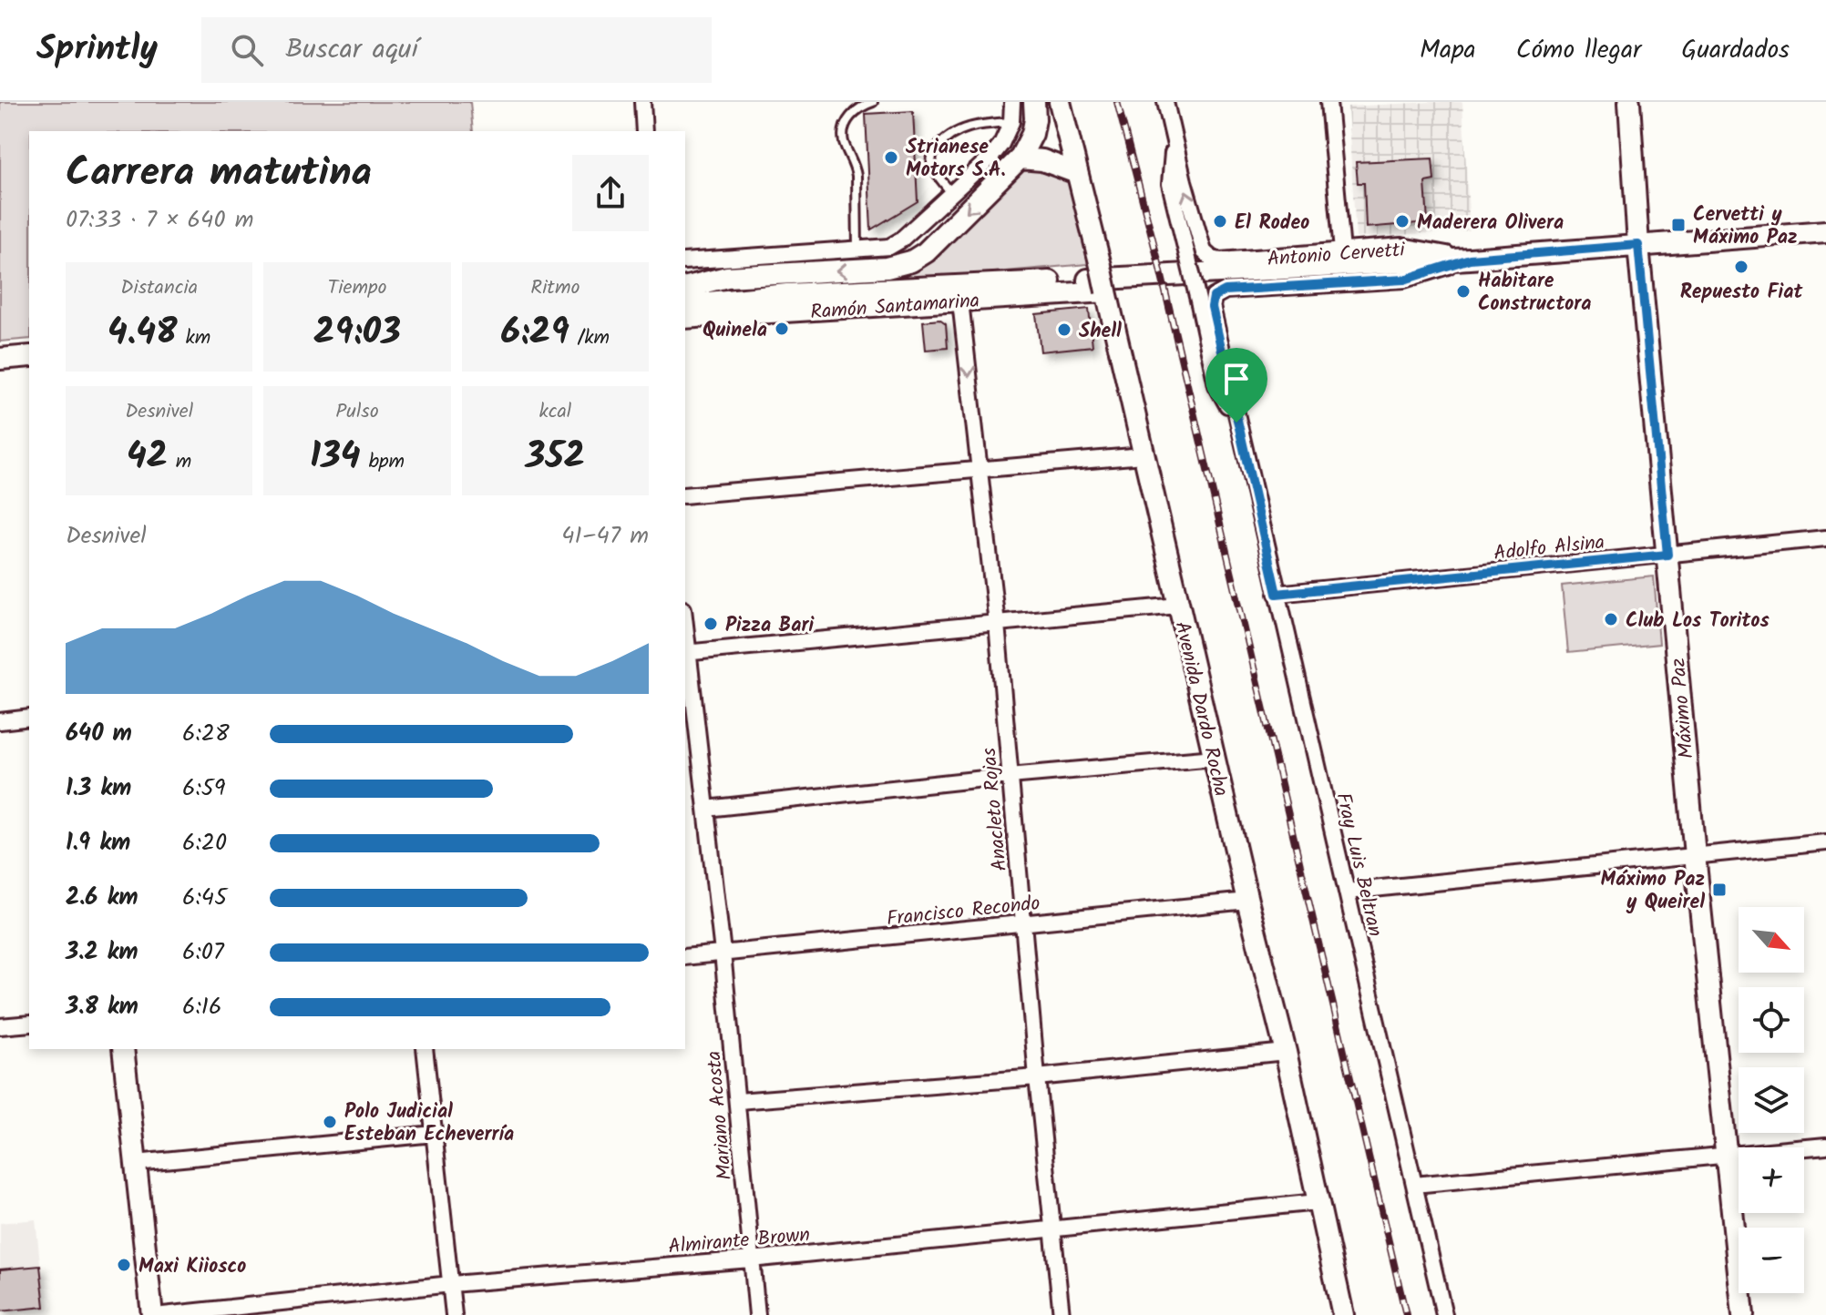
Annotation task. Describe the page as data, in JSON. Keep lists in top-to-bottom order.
{
  "streets": {
    "main road": [
      "Antonio Cervetti",
      "Ramón Santamarina",
      "Avenida Dardo Rocha",
      "Máximo Paz"
    ],
    "street": [
      "Adolfo Alsina",
      "Anacleto Rojas",
      "Fray Luis Beltran",
      "Francisco Recondo",
      "Mariano Acosta",
      "Almirante Brown"
    ]
  },
  "crossings": [
    ["Antonio Cervetti", "Ramón Santamarina"],
    ["Antonio Cervetti", "Máximo Paz"],
    ["Antonio Cervetti", "Fray Luis Beltran"],
    ["Ramón Santamarina", "Avenida Dardo Rocha"],
    ["Ramón Santamarina", "Anacleto Rojas"],
    ["Adolfo Alsina", "Máximo Paz"],
    ["Adolfo Alsina", "Fray Luis Beltran"],
    ["Avenida Dardo Rocha", "Francisco Recondo"],
    ["Avenida Dardo Rocha", "Almirante Brown"],
    ["Anacleto Rojas", "Francisco Recondo"],
    ["Anacleto Rojas", "Almirante Brown"],
    ["Francisco Recondo", "Mariano Acosta"],
    ["Mariano Acosta", "Almirante Brown"]
  ],
  "places": {
    "other": [
      "Strianese Motors S.A.",
      "El Rodeo",
      "Maderera Olivera",
      "Repuesto Fiat",
      "Habitare Constructora",
      "Quinela",
      "Shell",
      "Club Los Toritos",
      "Pizza Bari",
      "Polo Judicial Esteban Echeverría",
      "Maxi Kiiosco"
    ],
    "transit": ["Cervetti y Máximo Paz", "Máximo Paz y Queirel"]
  },
  "north": "bottom right",
  "page": {
    "header": "Sprintly",
    "search": "Buscar aquí",
    "nav": ["Mapa", "Cómo llegar", "Guardados"],
    "heading": ["Carrera matutina", "07:33 · 7 × 640 m"],
    "stats": [
      ["Distancia", "4.48 km"],
      ["Tiempo", "29:03"],
      ["Ritmo", "6:29 /km"],
      ["Desnivel", "42 m"],
      ["Pulso", "134 bpm"],
      ["kcal", "352"]
    ],
    "chart": ["Desnivel", "41–47 m"],
    "list": [
      {
        "name": "640 m",
        "note": "6:28"
      },
      {
        "name": "1.3 km",
        "note": "6:59"
      },
      {
        "name": "1.9 km",
        "note": "6:20"
      },
      {
        "name": "2.6 km",
        "note": "6:45"
      },
      {
        "name": "3.2 km",
        "note": "6:07"
      },
      {
        "name": "3.8 km",
        "note": "6:16"
      }
    ],
    "map_buttons": ["+", "−"]
  }
}
